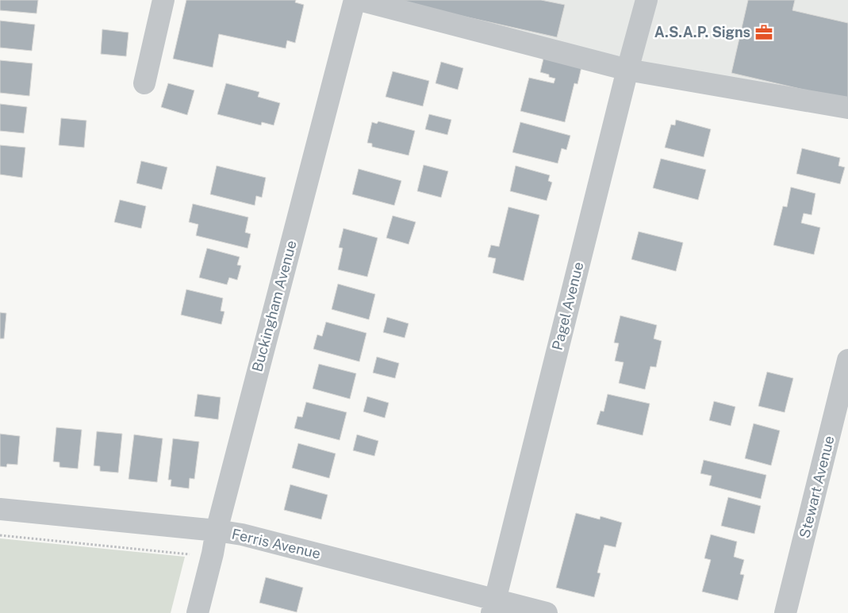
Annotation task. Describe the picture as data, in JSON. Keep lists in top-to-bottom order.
{
  "streets": {
    "street": [
      "Buckingham Avenue",
      "Pagel Avenue",
      "Stewart Avenue",
      "Ferris Avenue"
    ]
  },
  "crossings": [
    ["Buckingham Avenue", "Ferris Avenue"],
    ["Pagel Avenue", "Ferris Avenue"]
  ],
  "places": {
    "office": ["A.S.A.P. Signs"]
  }
}
